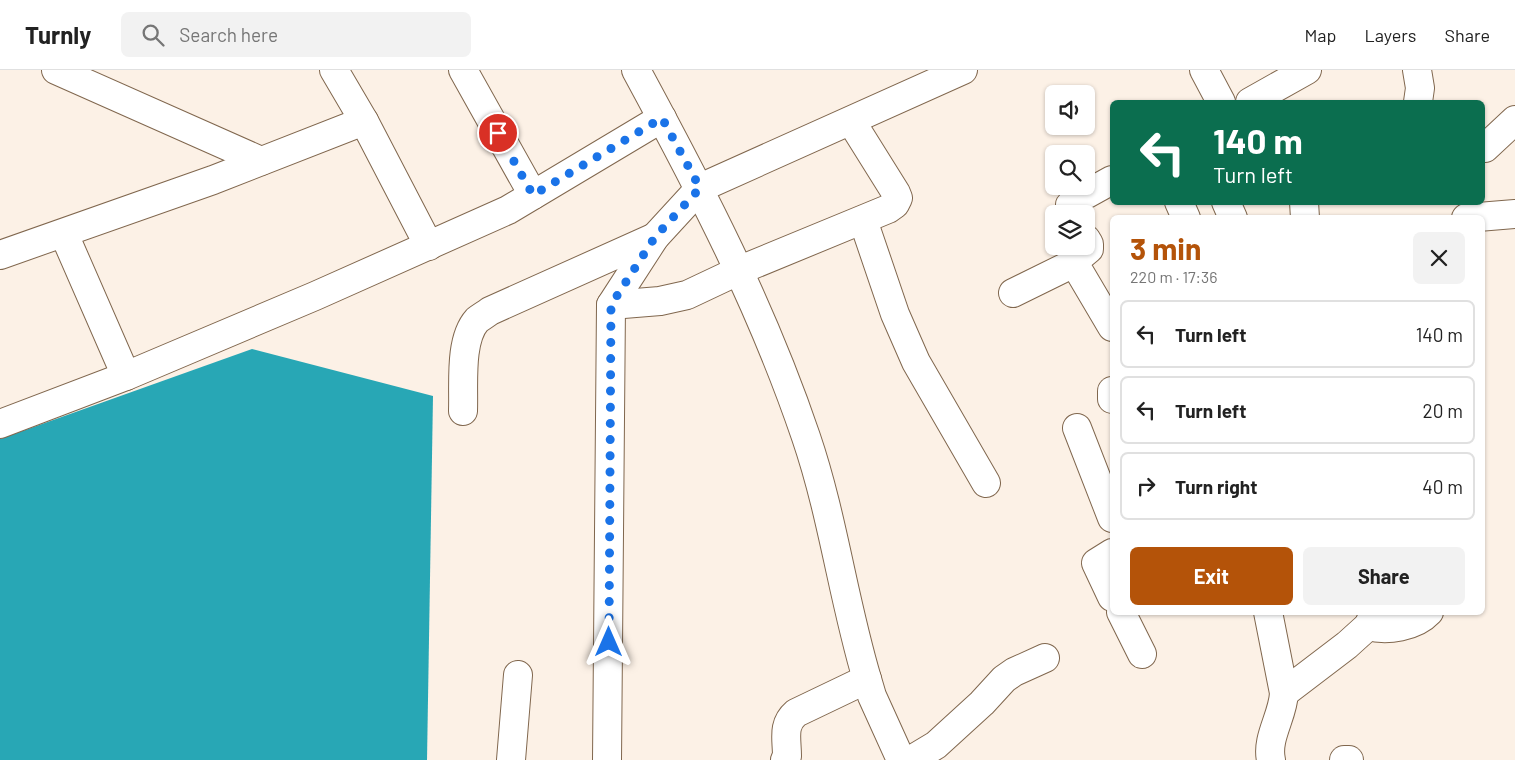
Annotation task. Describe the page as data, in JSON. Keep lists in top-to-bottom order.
{
  "page": {
    "header": "Turnly",
    "search": "Search here",
    "nav": ["Map", "Layers", "Share"],
    "turn": ["140 m", "Turn left"],
    "heading": ["3 min", "220 m · 17:36"],
    "list": [
      {
        "name": "Turn left",
        "value": "140 m"
      },
      {
        "name": "Turn left",
        "value": "20 m"
      },
      {
        "name": "Turn right",
        "value": "40 m"
      }
    ],
    "buttons": ["Exit", "Share"]
  }
}
